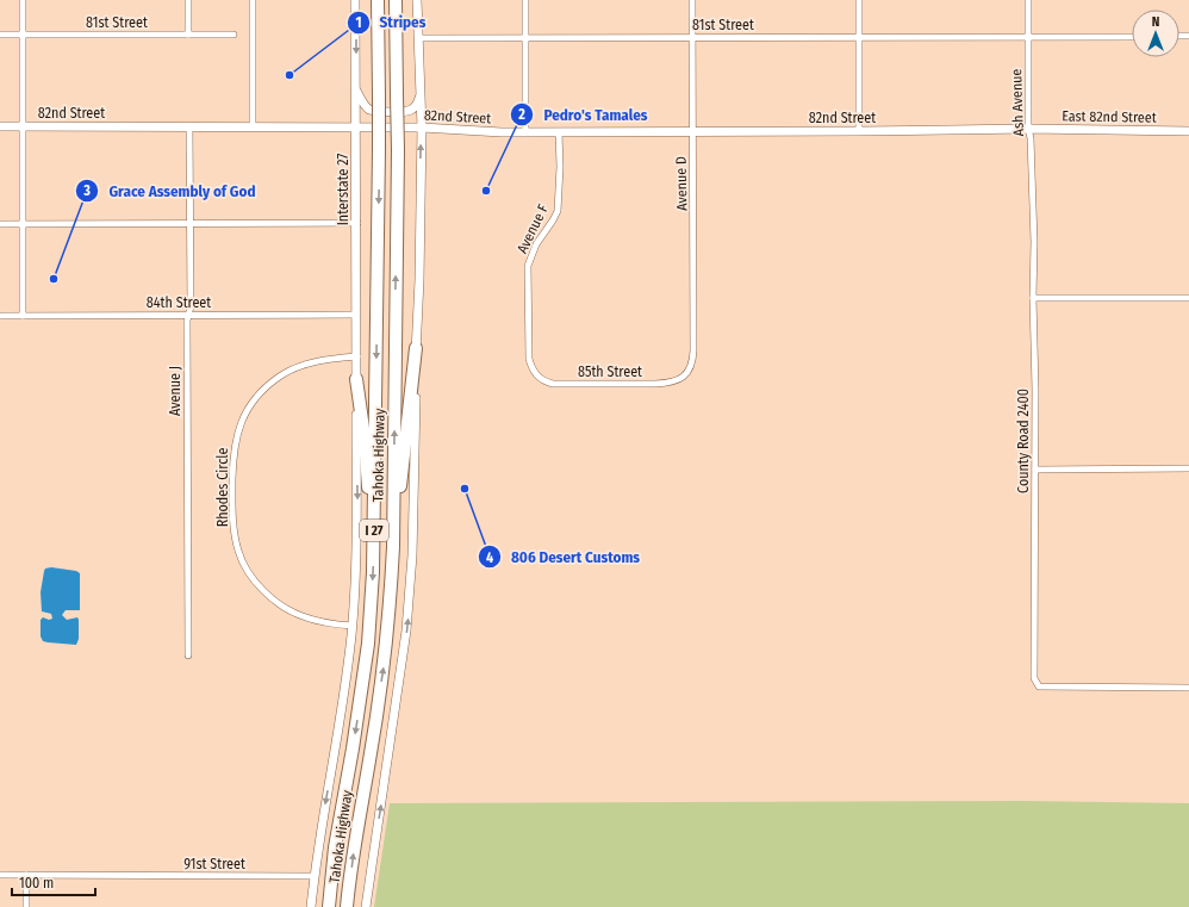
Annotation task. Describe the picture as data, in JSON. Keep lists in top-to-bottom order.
{
  "streets": {
    "highway": ["Tahoka Highway", "I 27"],
    "main road": ["82nd Street", "East 82nd Street", "Interstate 27"],
    "street": [
      "81st Street",
      "Ash Avenue",
      "Avenue D",
      "Avenue F",
      "84th Street",
      "85th Street",
      "Avenue J",
      "County Road 2400",
      "Rhodes Circle",
      "91st Street"
    ]
  },
  "crossings": [
    ["81st Street", "Ash Avenue"],
    ["81st Street", "Avenue D"],
    ["Ash Avenue", "82nd Street"],
    ["Ash Avenue", "East 82nd Street"],
    ["Ash Avenue", "County Road 2400"],
    ["82nd Street", "East 82nd Street"],
    ["82nd Street", "Avenue D"],
    ["82nd Street", "Interstate 27"],
    ["82nd Street", "Avenue F"],
    ["82nd Street", "Avenue J"],
    ["Avenue D", "85th Street"],
    ["Interstate 27", "84th Street"],
    ["Interstate 27", "Tahoka Highway"],
    ["Interstate 27", "Rhodes Circle"],
    ["Avenue F", "85th Street"],
    ["84th Street", "Avenue J"],
    ["Tahoka Highway", "Rhodes Circle"],
    ["Tahoka Highway", "91st Street"]
  ],
  "places": [
    "Stripes",
    "Pedro's Tamales",
    "Grace Assembly of God",
    "806 Desert Customs"
  ],
  "scale_bar": "100 m",
  "north": "top"
}
